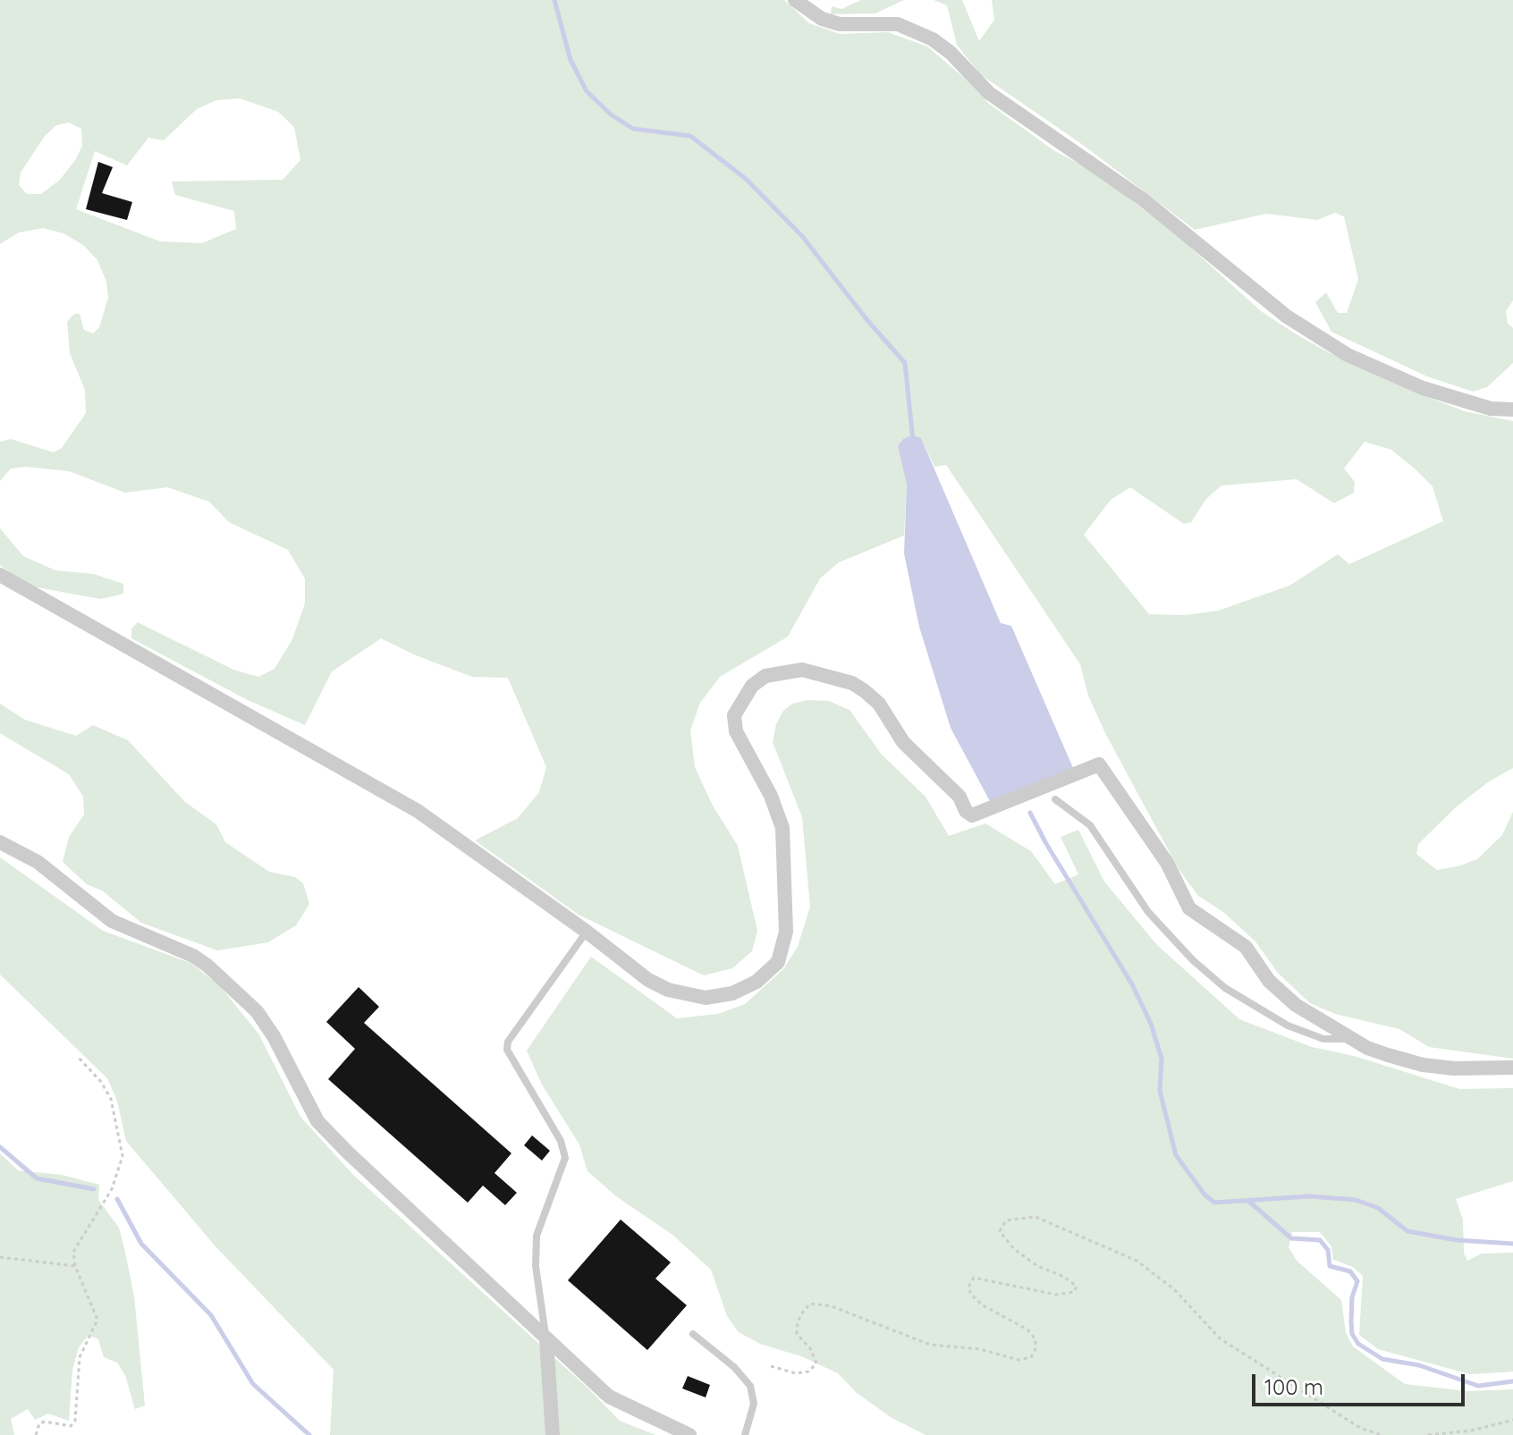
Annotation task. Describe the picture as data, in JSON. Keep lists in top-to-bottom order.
{
  "scale_bar": "100 m"
}
